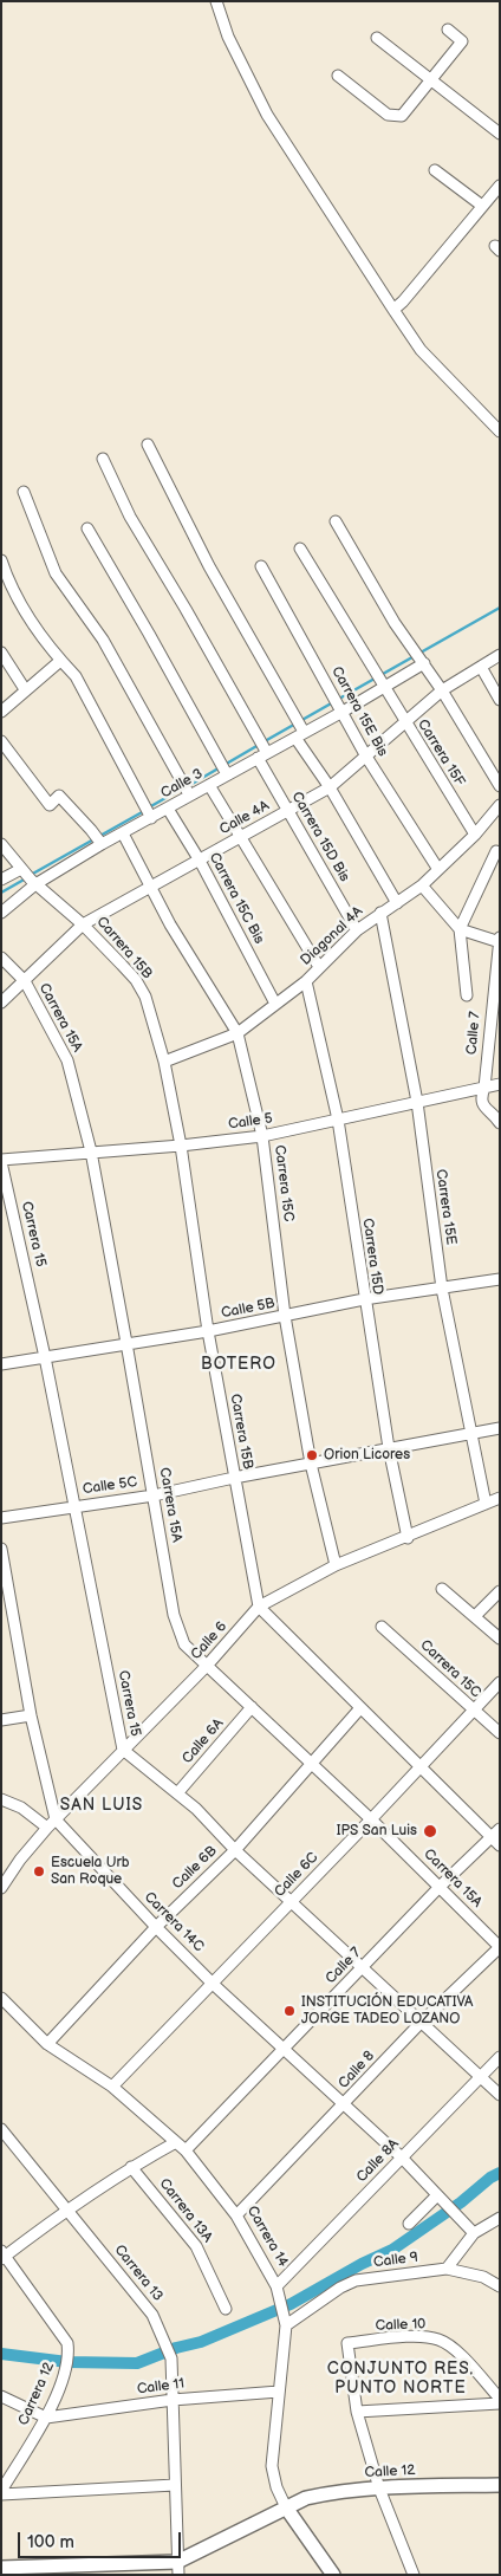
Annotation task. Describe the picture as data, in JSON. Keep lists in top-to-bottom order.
{
  "streets": {
    "street": [
      "Carrera 15E Bis",
      "Carrera 15F",
      "Calle 3",
      "Calle 4A",
      "Carrera 15D Bis",
      "Carrera 15C Bis",
      "Diagonal 4A",
      "Carrera 15B",
      "Carrera 15A",
      "Calle 7",
      "Calle 5",
      "Carrera 15C",
      "Carrera 15E",
      "Carrera 15",
      "Carrera 15D",
      "Calle 5B",
      "Calle 5C",
      "Calle 6",
      "Calle 6A",
      "Calle 6B",
      "Calle 6C",
      "Carrera 14C",
      "Calle 8",
      "Calle 8A",
      "Carrera 13A",
      "Carrera 14",
      "Calle 9",
      "Carrera 13",
      "Calle 10",
      "Calle 11",
      "Carrera 12",
      "Calle 12"
    ]
  },
  "crossings": [
    ["Carrera 15E Bis", "Calle 3"],
    ["Carrera 15E Bis", "Calle 4A"],
    ["Carrera 15E Bis", "Diagonal 4A"],
    ["Carrera 15F", "Calle 3"],
    ["Carrera 15F", "Calle 4A"],
    ["Carrera 15F", "Diagonal 4A"],
    ["Calle 3", "Carrera 15D Bis"],
    ["Calle 3", "Carrera 15C Bis"],
    ["Calle 3", "Carrera 15B"],
    ["Calle 3", "Carrera 15C"],
    ["Calle 4A", "Carrera 15D Bis"],
    ["Calle 4A", "Carrera 15C Bis"],
    ["Calle 4A", "Carrera 15B"],
    ["Calle 4A", "Carrera 15A"],
    ["Calle 4A", "Carrera 15C"],
    ["Carrera 15D Bis", "Diagonal 4A"],
    ["Carrera 15C Bis", "Diagonal 4A"],
    ["Diagonal 4A", "Carrera 15B"],
    ["Diagonal 4A", "Carrera 15C"],
    ["Diagonal 4A", "Carrera 15E"],
    ["Diagonal 4A", "Carrera 15D"],
    ["Carrera 15B", "Calle 5"],
    ["Carrera 15B", "Calle 5B"],
    ["Carrera 15B", "Calle 5C"],
    ["Carrera 15B", "Calle 6"],
    ["Carrera 15A", "Calle 7"],
    ["Carrera 15A", "Calle 5"],
    ["Carrera 15A", "Calle 5B"],
    ["Carrera 15A", "Calle 5C"],
    ["Carrera 15A", "Calle 6"],
    ["Carrera 15A", "Calle 6A"],
    ["Carrera 15A", "Calle 6B"],
    ["Carrera 15A", "Calle 6C"],
    ["Carrera 15A", "Calle 8"],
    ["Calle 7", "Calle 5"],
    ["Calle 7", "Carrera 15"],
    ["Calle 7", "Carrera 14C"],
    ["Calle 7", "Carrera 14"],
    ["Calle 5", "Carrera 15C"],
    ["Calle 5", "Carrera 15E"],
    ["Calle 5", "Carrera 15"],
    ["Calle 5", "Carrera 15D"],
    ["Carrera 15C", "Calle 5B"],
    ["Carrera 15C", "Calle 5C"],
    ["Carrera 15C", "Calle 6"],
    ["Carrera 15C", "Calle 6C"],
    ["Carrera 15E", "Calle 5B"],
    ["Carrera 15E", "Calle 5C"],
    ["Carrera 15E", "Calle 6"],
    ["Carrera 15", "Calle 5B"],
    ["Carrera 15", "Calle 5C"],
    ["Carrera 15", "Calle 6"],
    ["Carrera 15", "Calle 6A"],
    ["Carrera 15", "Calle 6B"],
    ["Carrera 15", "Calle 6C"],
    ["Carrera 15", "Calle 8"],
    ["Carrera 15", "Calle 8A"],
    ["Carrera 15D", "Calle 5B"],
    ["Carrera 15D", "Calle 5C"],
    ["Carrera 15D", "Calle 6"],
    ["Calle 6", "Carrera 14C"],
    ["Calle 6B", "Carrera 14C"],
    ["Calle 6B", "Carrera 14"],
    ["Calle 6C", "Carrera 14C"],
    ["Calle 6C", "Carrera 14"],
    ["Carrera 14C", "Calle 8"],
    ["Carrera 14C", "Calle 8A"],
    ["Calle 8", "Carrera 14"],
    ["Calle 8A", "Carrera 14"],
    ["Carrera 14", "Calle 9"],
    ["Carrera 14", "Calle 11"],
    ["Carrera 14", "Calle 12"],
    ["Carrera 13", "Calle 11"],
    ["Carrera 13", "Calle 12"],
    ["Calle 11", "Carrera 12"]
  ],
  "districts": ["BOTERO", "SAN LUIS", "CONJUNTO RES. PUNTO NORTE"],
  "places": [
    "Orion Licores",
    "IPS San Luis",
    "Escuela Urb San Roque",
    "INSTITUCIÓN EDUCATIVA JORGE TADEO LOZANO"
  ],
  "scale_bar": "100 m"
}
